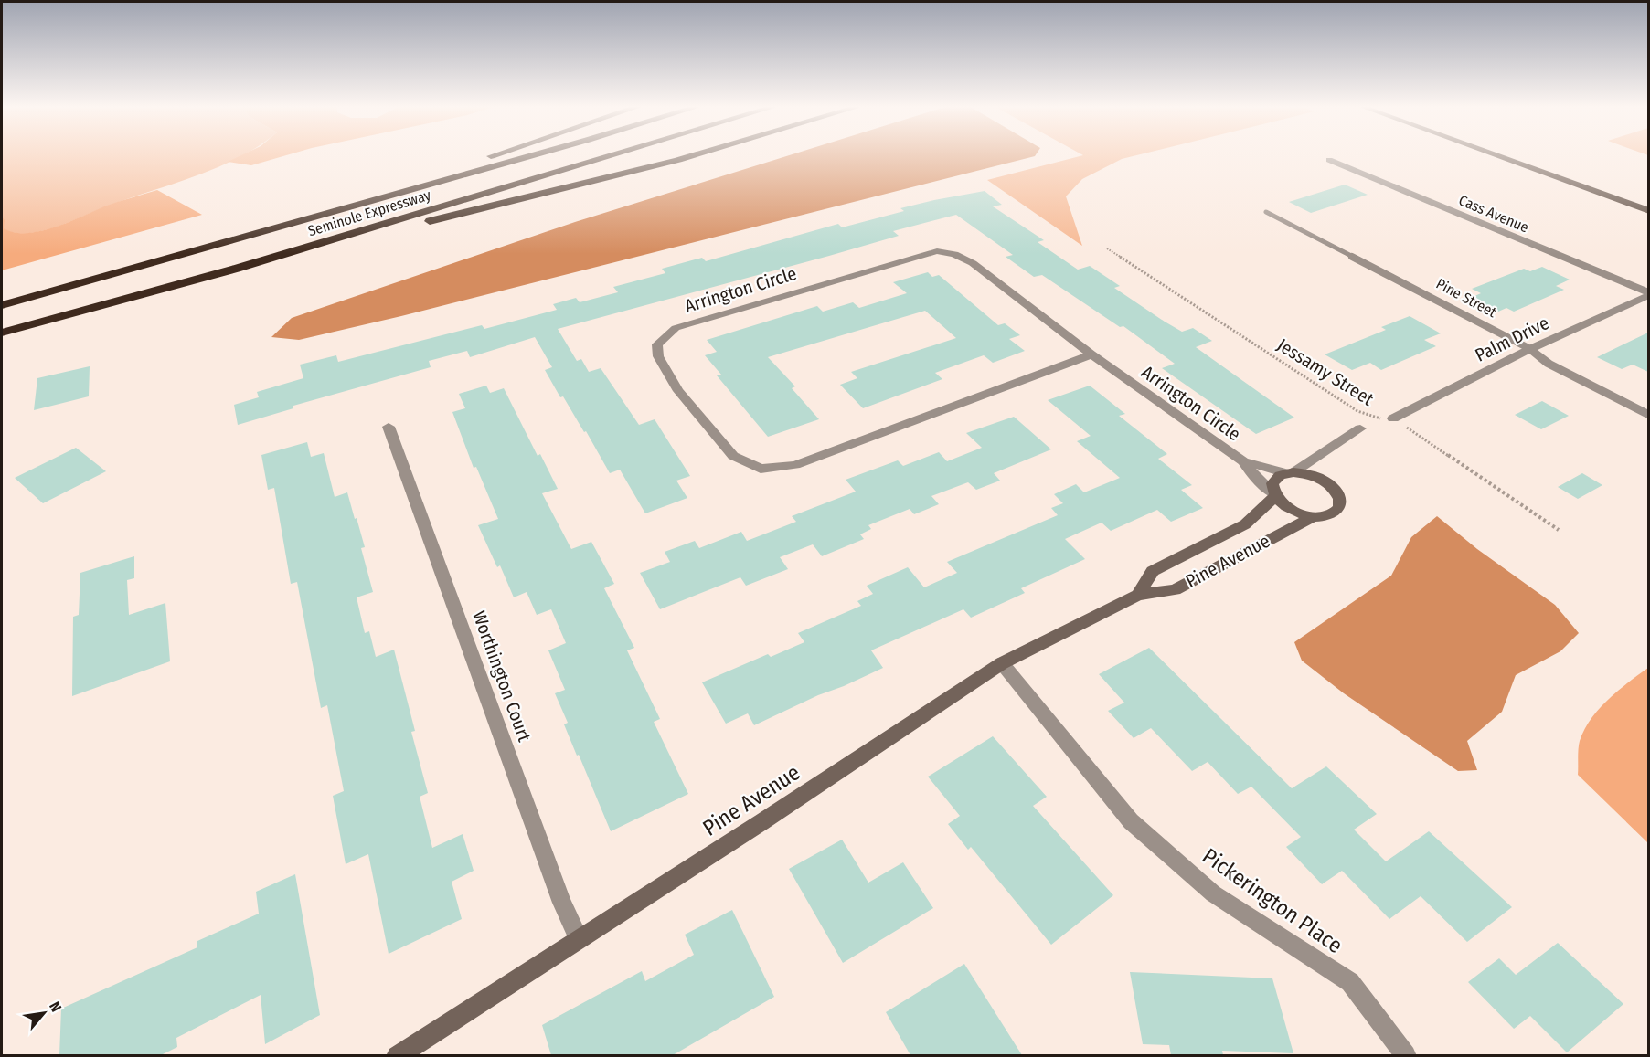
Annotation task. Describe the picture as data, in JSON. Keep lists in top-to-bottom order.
{
  "streets": {
    "highway": ["Seminole Expressway"],
    "street": [
      "Cass Avenue",
      "Arrington Circle",
      "Pine Street",
      "Palm Drive",
      "Pine Avenue",
      "Worthington Court",
      "Pickerington Place"
    ],
    "path": ["Jessamy Street"]
  },
  "crossings": [
    ["Cass Avenue", "Palm Drive"],
    ["Arrington Circle", "Pine Avenue"],
    ["Pine Street", "Palm Drive"],
    ["Palm Drive", "Jessamy Street"],
    ["Pine Avenue", "Worthington Court"],
    ["Pine Avenue", "Pickerington Place"]
  ],
  "north": "top right"
}
